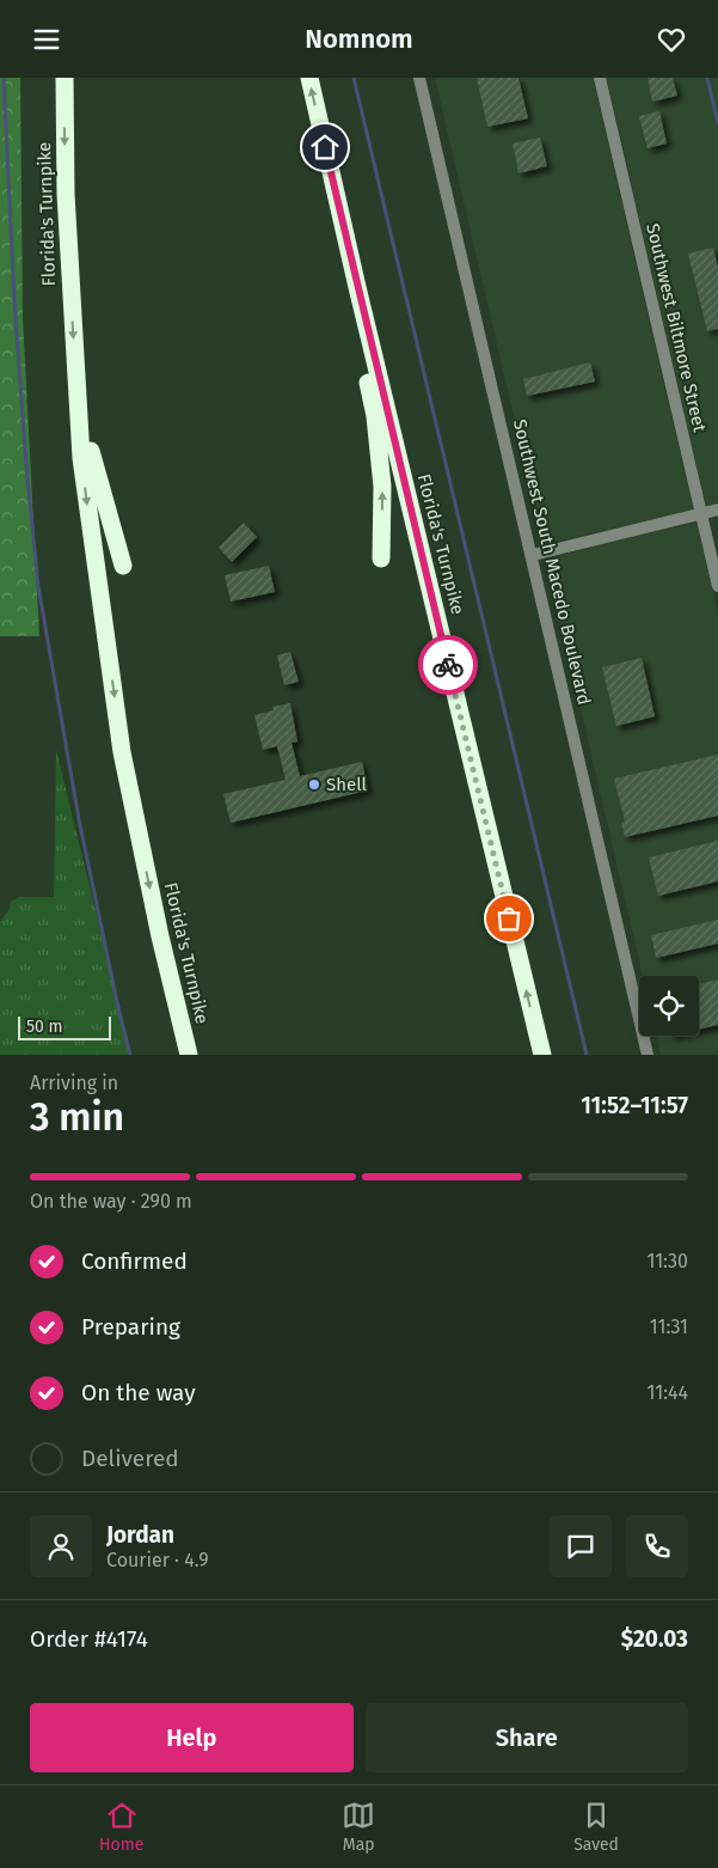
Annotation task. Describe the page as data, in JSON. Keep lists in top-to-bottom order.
{
  "streets": {
    "highway": ["Florida's Turnpike"],
    "street": ["Southwest Biltmore Street", "Southwest South Macedo Boulevard"]
  },
  "places": ["Shell"],
  "scale_bar": "50 m",
  "page": {
    "header": "Nomnom",
    "scale": "50 m",
    "heading": ["3 min", "Arriving in", "11:52–11:57"],
    "panel": [
      "Jordan",
      "Courier · 4.9",
      "Order #4174",
      "$20.03"
    ],
    "bar": "On the way · 290 m",
    "list": [
      ["Confirmed", "11:30"],
      ["Preparing", "11:31"],
      ["On the way", "11:44"],
      "Delivered"
    ],
    "buttons": ["Help", "Share"],
    "tabs": ["Home", "Map", "Saved"]
  }
}
